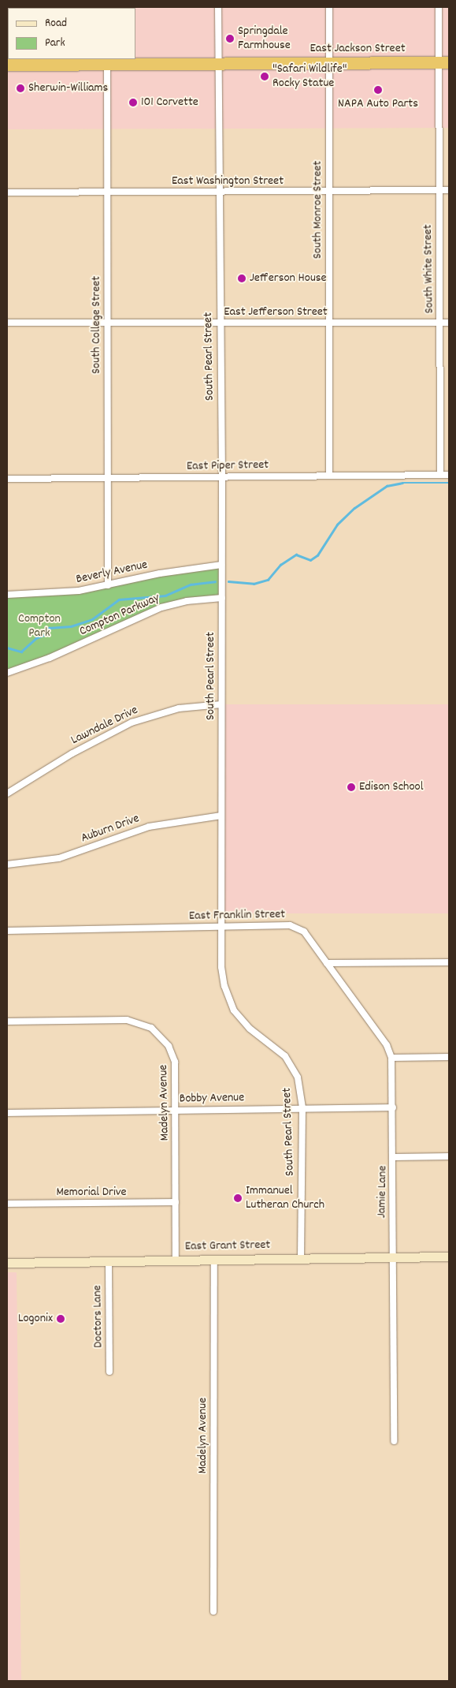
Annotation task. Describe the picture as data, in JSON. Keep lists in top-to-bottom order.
{
  "streets": {
    "highway": ["East Jackson Street"],
    "main road": ["East Grant Street"],
    "street": [
      "East Washington Street",
      "South Monroe Street",
      "South White Street",
      "East Jefferson Street",
      "South College Street",
      "South Pearl Street",
      "East Piper Street",
      "Beverly Avenue",
      "Compton Parkway",
      "Lawndale Drive",
      "Auburn Drive",
      "East Franklin Street",
      "Bobby Avenue",
      "Madelyn Avenue",
      "Jamie Lane",
      "Memorial Drive",
      "Doctors Lane"
    ]
  },
  "crossings": [
    ["East Jackson Street", "South Monroe Street"],
    ["East Jackson Street", "South White Street"],
    ["East Jackson Street", "South College Street"],
    ["East Jackson Street", "South Pearl Street"],
    ["East Washington Street", "South Monroe Street"],
    ["East Washington Street", "South White Street"],
    ["East Washington Street", "South College Street"],
    ["East Washington Street", "South Pearl Street"],
    ["South Monroe Street", "East Jefferson Street"],
    ["South Monroe Street", "East Piper Street"],
    ["South White Street", "East Jefferson Street"],
    ["South White Street", "East Piper Street"],
    ["East Jefferson Street", "South College Street"],
    ["East Jefferson Street", "South Pearl Street"],
    ["South College Street", "East Piper Street"],
    ["South College Street", "Beverly Avenue"],
    ["South Pearl Street", "East Piper Street"],
    ["South Pearl Street", "Beverly Avenue"],
    ["South Pearl Street", "Compton Parkway"],
    ["South Pearl Street", "Lawndale Drive"],
    ["South Pearl Street", "Auburn Drive"],
    ["South Pearl Street", "East Franklin Street"],
    ["South Pearl Street", "Bobby Avenue"],
    ["South Pearl Street", "East Grant Street"],
    ["East Franklin Street", "Jamie Lane"],
    ["Bobby Avenue", "Madelyn Avenue"],
    ["Bobby Avenue", "Jamie Lane"],
    ["Madelyn Avenue", "Memorial Drive"],
    ["Madelyn Avenue", "East Grant Street"],
    ["Jamie Lane", "East Grant Street"],
    ["East Grant Street", "Doctors Lane"]
  ],
  "parks": ["Compton Park"],
  "places": [
    "Springdale Farmhouse",
    "\"Safari Wildlife\" Rocky Statue",
    "Sherwin-Williams",
    "NAPA Auto Parts",
    "101 Corvette",
    "Jefferson House",
    "Edison School",
    "Immanuel Lutheran Church",
    "Logonix"
  ],
  "legend": ["Road", "Park"]
}
